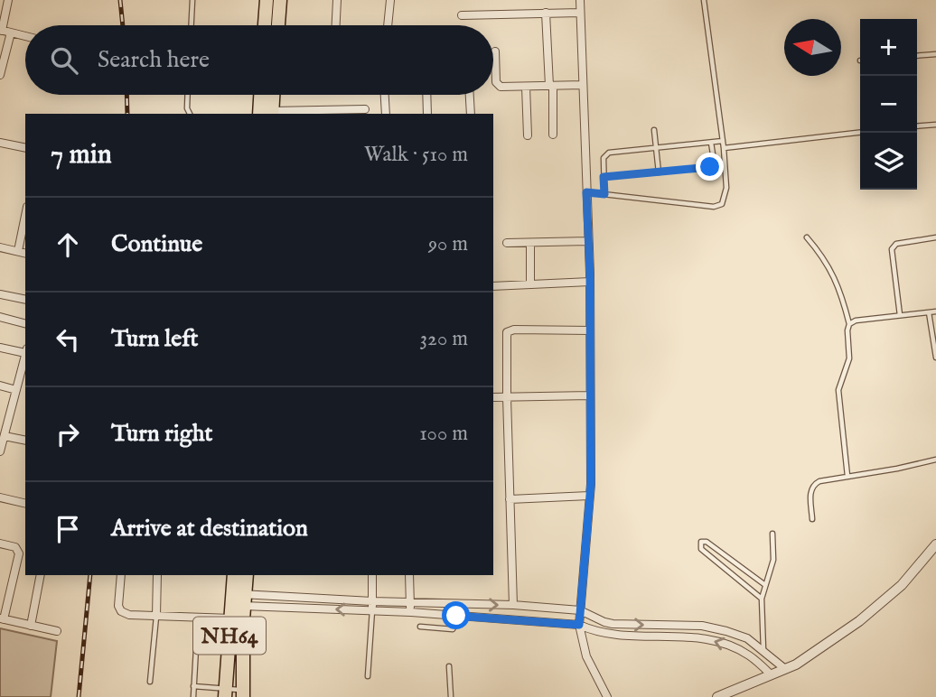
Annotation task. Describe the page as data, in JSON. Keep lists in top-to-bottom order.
{
  "streets": {
    "highway": ["NH64"]
  },
  "north": "left",
  "page": {
    "map_buttons": ["+", "−"],
    "search": "Search here",
    "heading": ["7 min", "Walk · 510 m"],
    "list": [
      ["Continue", "90 m"],
      ["Turn left", "320 m"],
      ["Turn right", "100 m"],
      "Arrive at destination"
    ]
  }
}
